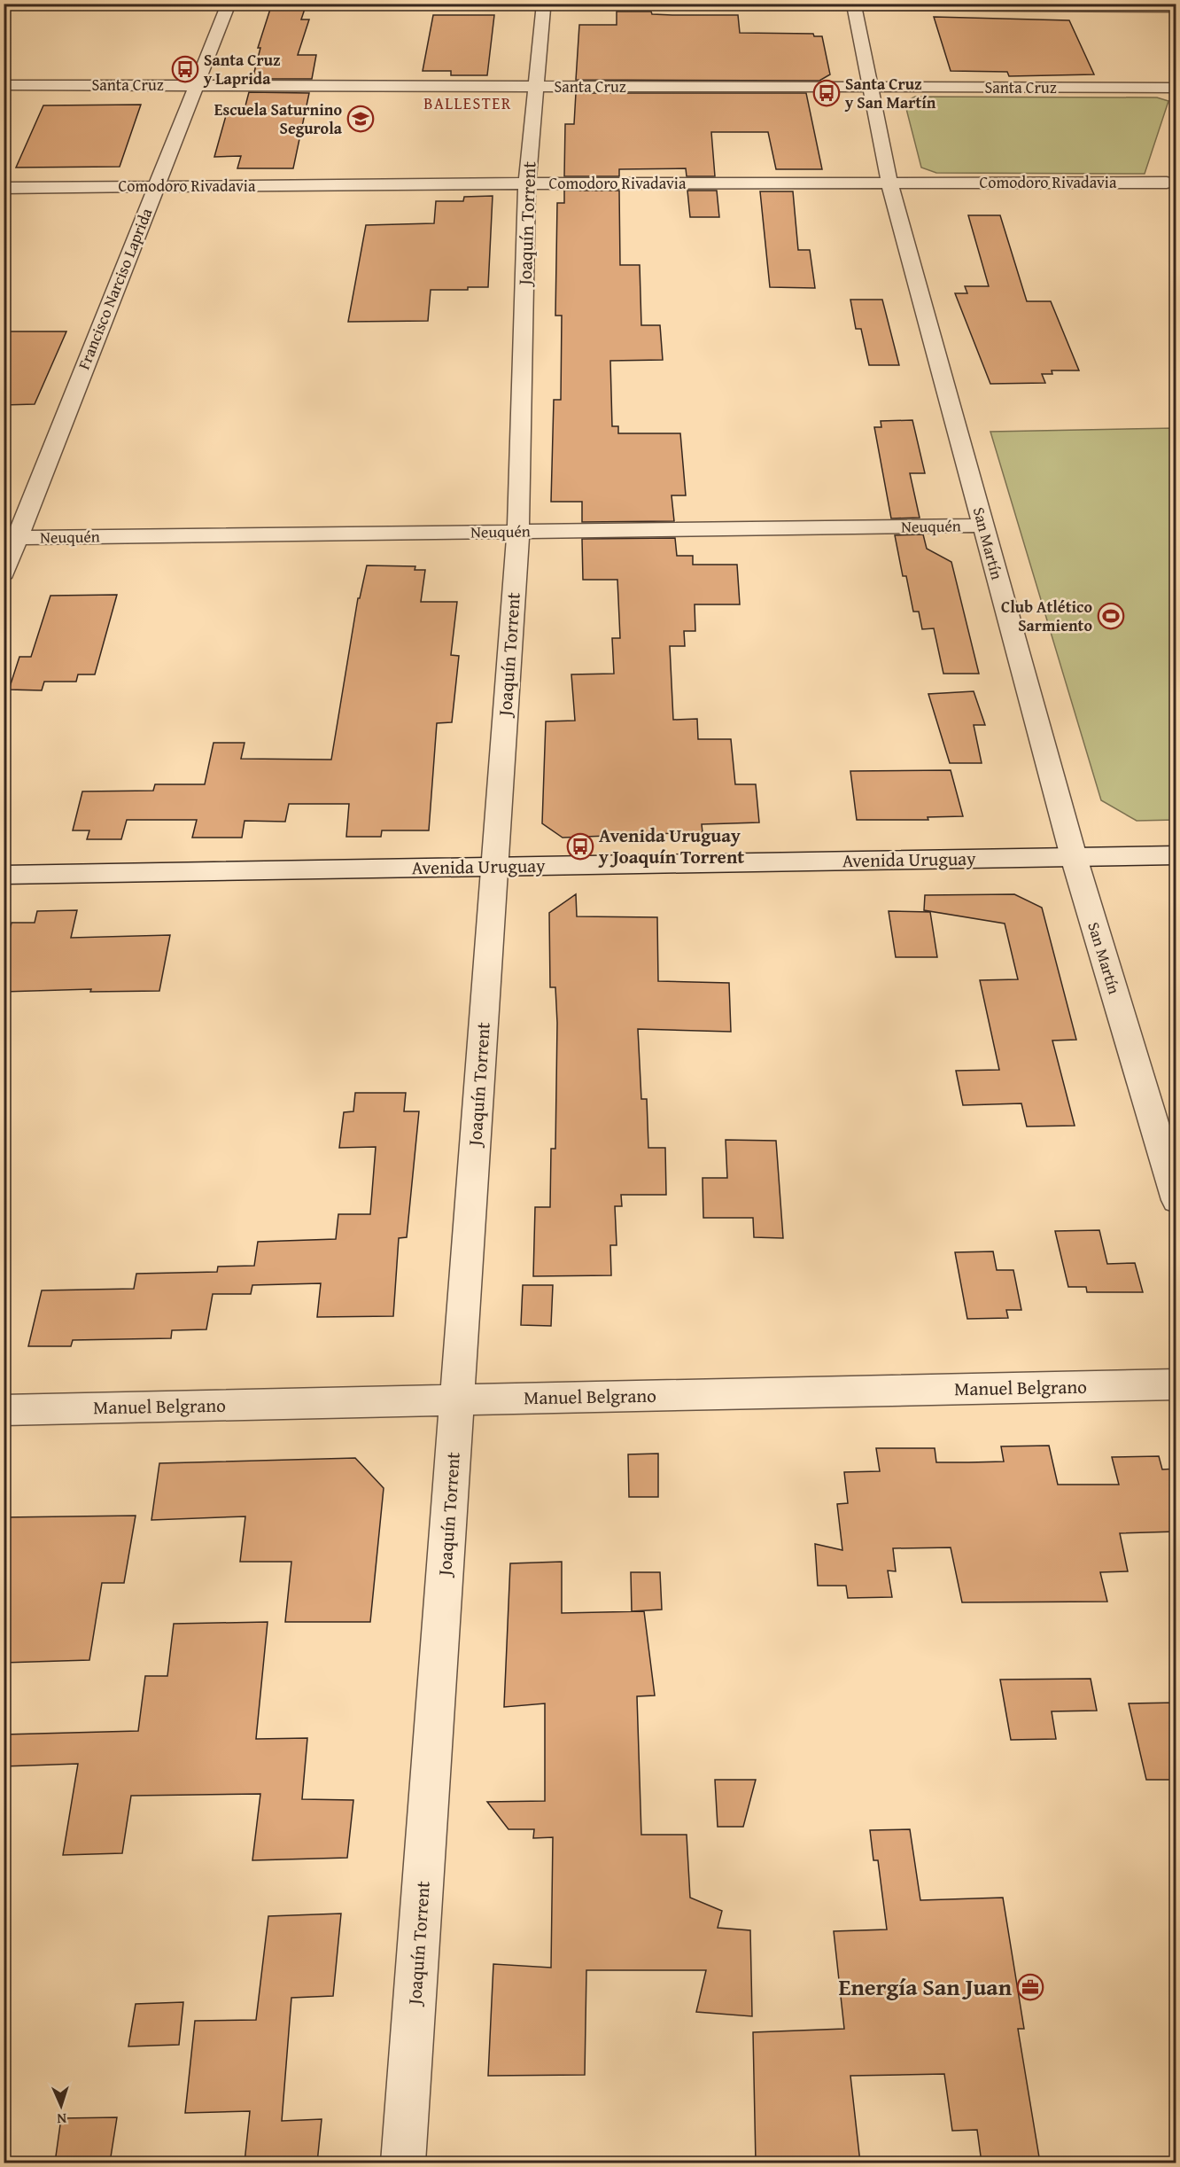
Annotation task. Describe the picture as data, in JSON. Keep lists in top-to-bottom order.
{
  "streets": {
    "street": [
      "Santa Cruz",
      "Comodoro Rivadavia",
      "Joaquín Torrent",
      "Francisco Narciso Laprida",
      "Neuquén",
      "San Martín",
      "Avenida Uruguay",
      "Manuel Belgrano"
    ]
  },
  "crossings": [
    ["Santa Cruz", "Joaquín Torrent"],
    ["Santa Cruz", "Francisco Narciso Laprida"],
    ["Santa Cruz", "San Martín"],
    ["Comodoro Rivadavia", "Joaquín Torrent"],
    ["Comodoro Rivadavia", "Francisco Narciso Laprida"],
    ["Comodoro Rivadavia", "San Martín"],
    ["Joaquín Torrent", "Neuquén"],
    ["Joaquín Torrent", "Avenida Uruguay"],
    ["Joaquín Torrent", "Manuel Belgrano"],
    ["Francisco Narciso Laprida", "Neuquén"],
    ["Neuquén", "San Martín"],
    ["San Martín", "Avenida Uruguay"]
  ],
  "districts": ["BALLESTER"],
  "places": {
    "bus stop": ["Santa Cruz y Laprida", "Santa Cruz y San Martín", "Avenida Uruguay y Joaquín Torrent"],
    "school or university": ["Escuela Saturnino Segurola"],
    "sports": ["Club Atlético Sarmiento"],
    "office": ["Energía San Juan"]
  },
  "north": "bottom"
}
